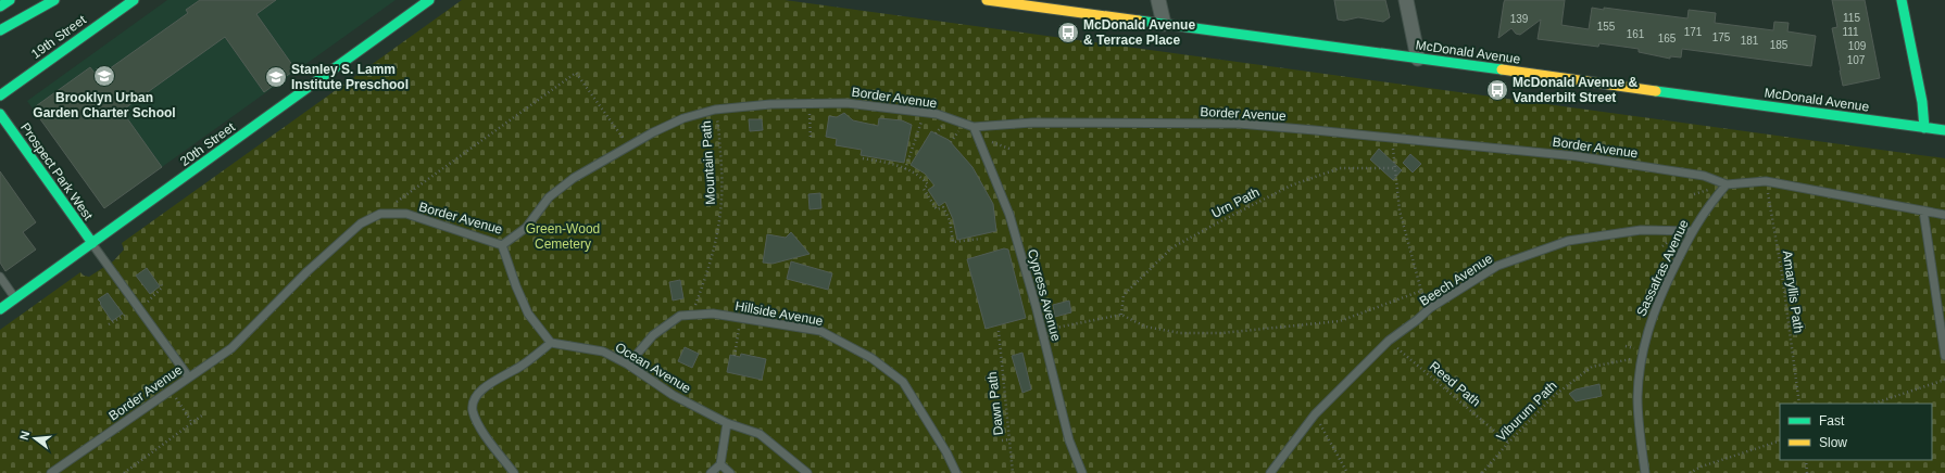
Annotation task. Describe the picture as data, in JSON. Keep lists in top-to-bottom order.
{
  "streets": {
    "main road": [
      "19th Street",
      "McDonald Avenue",
      "20th Street",
      "Prospect Park West"
    ],
    "lane": [
      "Border Avenue",
      "Sassafras Avenue",
      "Beech Avenue",
      "Cypress Avenue",
      "Hillside Avenue",
      "Ocean Avenue"
    ],
    "path": [
      "Mountain Path",
      "Urn Path",
      "Amaryllis Path",
      "Reed Path",
      "Dawn Path",
      "Viburum Path"
    ]
  },
  "crossings": [
    ["Border Avenue", "Mountain Path"],
    ["Border Avenue", "Sassafras Avenue"],
    ["Border Avenue", "Amaryllis Path"],
    ["Border Avenue", "Cypress Avenue"],
    ["20th Street", "Prospect Park West"],
    ["Mountain Path", "Hillside Avenue"],
    ["Sassafras Avenue", "Beech Avenue"],
    ["Sassafras Avenue", "Viburum Path"],
    ["Beech Avenue", "Reed Path"],
    ["Hillside Avenue", "Ocean Avenue"],
    ["Reed Path", "Viburum Path"]
  ],
  "parks": ["Green-Wood Cemetery"],
  "places": {
    "bus stop": ["McDonald Avenue & Terrace Place", "McDonald Avenue & Vanderbilt Street"],
    "school or university": ["Brooklyn Urban Garden Charter School", "Stanley S. Lamm Institute Preschool"]
  },
  "house_numbers": [
    "115",
    "139",
    "155",
    "171",
    "111",
    "161",
    "175",
    "165",
    "181",
    "185",
    "109",
    "107"
  ],
  "legend": ["Fast", "Slow"],
  "north": "left"
}
